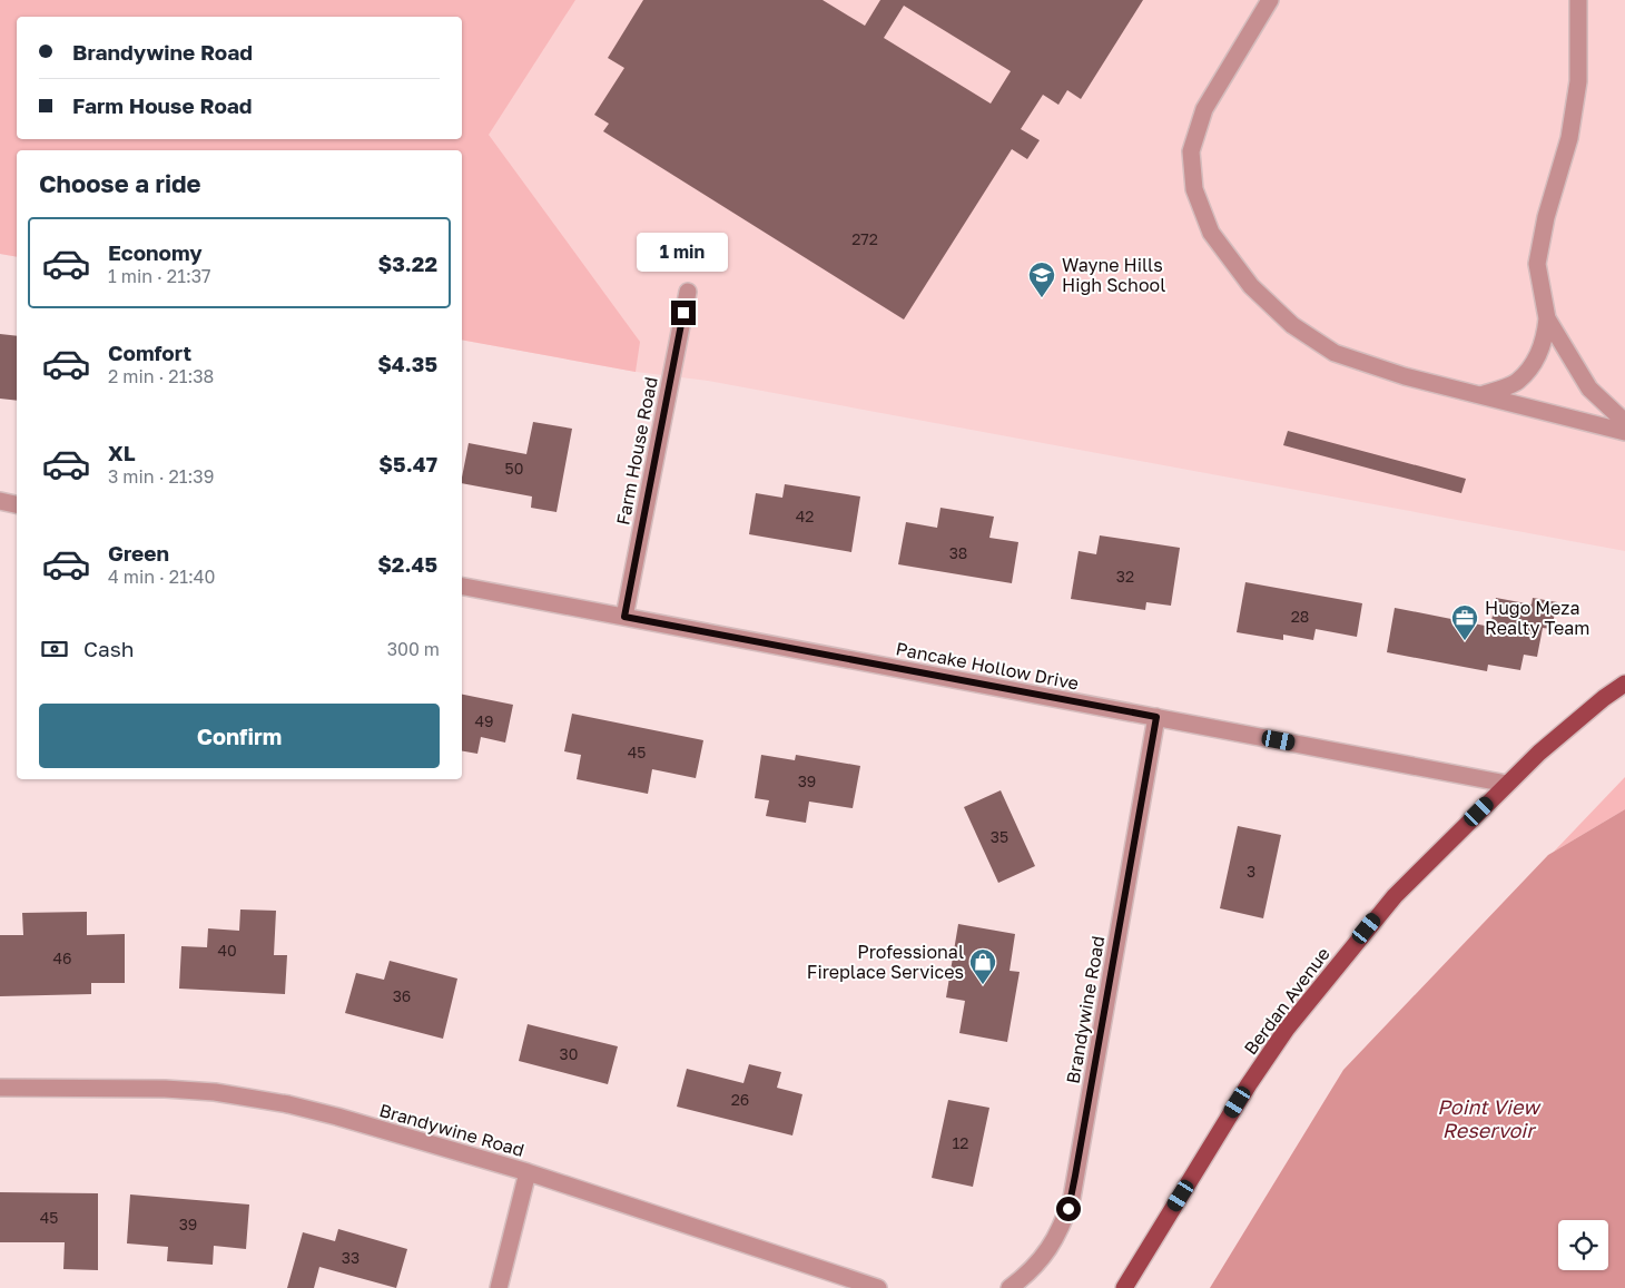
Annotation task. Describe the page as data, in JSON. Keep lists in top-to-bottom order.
{
  "streets": {
    "main road": ["Berdan Avenue"],
    "street": ["Farm House Road", "Pancake Hollow Drive", "Brandywine Road"]
  },
  "crossings": [
    ["Farm House Road", "Pancake Hollow Drive"],
    ["Pancake Hollow Drive", "Berdan Avenue"],
    ["Pancake Hollow Drive", "Brandywine Road"]
  ],
  "water": ["Point View Reservoir"],
  "places": {
    "school or university": ["Wayne Hills High School"],
    "office": ["Hugo Meza Realty Team"],
    "shop": ["Professional Fireplace Services"]
  },
  "house_numbers": [
    "272",
    "50",
    "42",
    "38",
    "32",
    "28",
    "49",
    "45",
    "39",
    "35",
    "3",
    "40",
    "46",
    "36",
    "30",
    "26",
    "12",
    "45",
    "39",
    "33"
  ],
  "page": {
    "banner": ["Brandywine Road", "Farm House Road"],
    "heading": "Choose a ride",
    "list": [
      {
        "name": "Economy",
        "note": "1 min · 21:37",
        "value": "$3.22"
      },
      {
        "name": "Comfort",
        "note": "2 min · 21:38",
        "value": "$4.35"
      },
      {
        "name": "XL",
        "note": "3 min · 21:39",
        "value": "$5.47"
      },
      {
        "name": "Green",
        "note": "4 min · 21:40",
        "value": "$2.45"
      }
    ],
    "bubble": "1 min",
    "pay": ["Cash", "300 m"],
    "buttons": "Confirm"
  }
}
